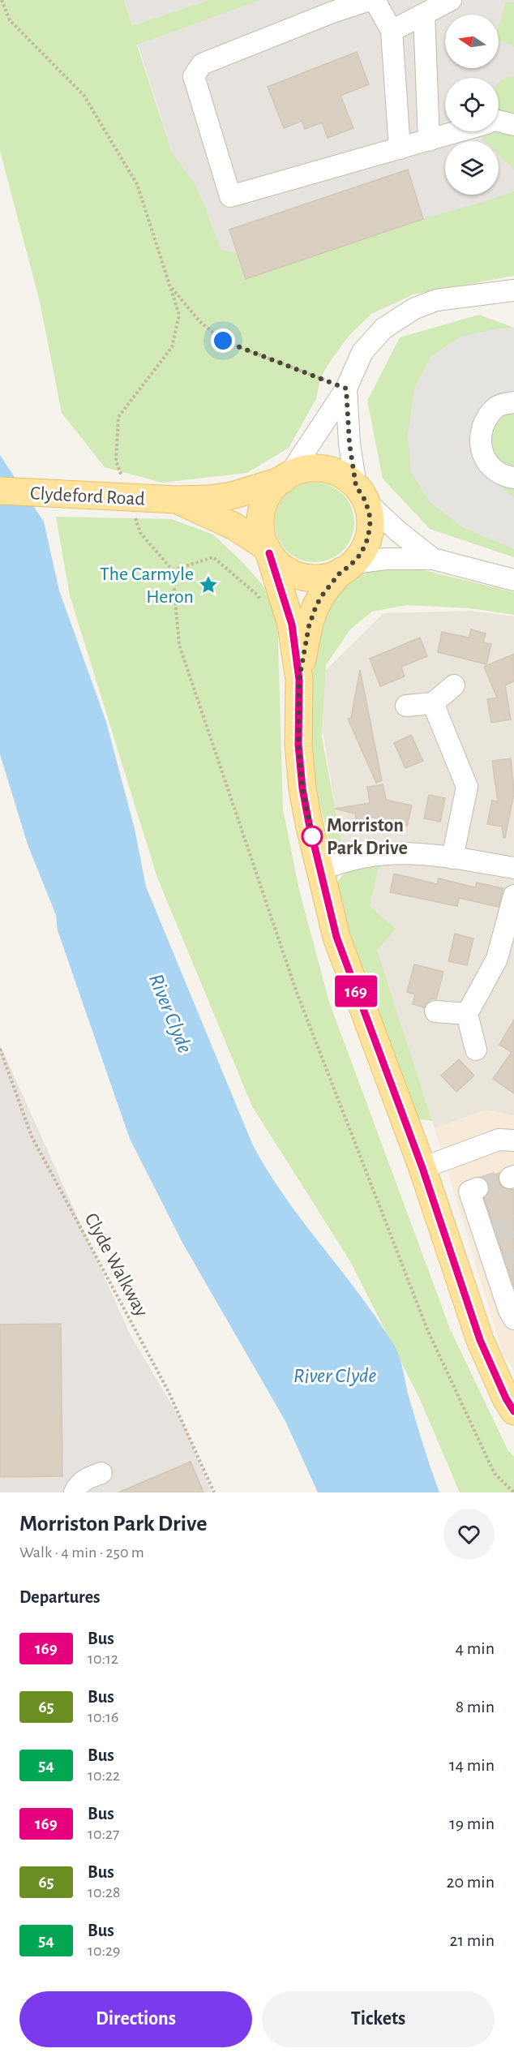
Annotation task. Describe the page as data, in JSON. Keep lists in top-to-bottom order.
{
  "streets": {
    "main road": ["Clydeford Road"],
    "path": ["Clyde Walkway"]
  },
  "water": ["River Clyde"],
  "places": {
    "place": ["The Carmyle Heron"],
    "other": ["Morriston Park Drive"]
  },
  "lines": ["bus line 169"],
  "north": "left",
  "page": {
    "on_map": "169",
    "heading": [
      ["Morriston Park Drive", "Walk · 4 min · 250 m"],
      "Departures"
    ],
    "list": [
      {
        "mark": "169",
        "name": "Bus",
        "note": "10:12",
        "value": "4 min"
      },
      {
        "mark": "65",
        "name": "Bus",
        "note": "10:16",
        "value": "8 min"
      },
      {
        "mark": "54",
        "name": "Bus",
        "note": "10:22",
        "value": "14 min"
      },
      {
        "mark": "169",
        "name": "Bus",
        "note": "10:27",
        "value": "19 min"
      },
      {
        "mark": "65",
        "name": "Bus",
        "note": "10:28",
        "value": "20 min"
      },
      {
        "mark": "54",
        "name": "Bus",
        "note": "10:29",
        "value": "21 min"
      }
    ],
    "buttons": ["Directions", "Tickets"]
  }
}
